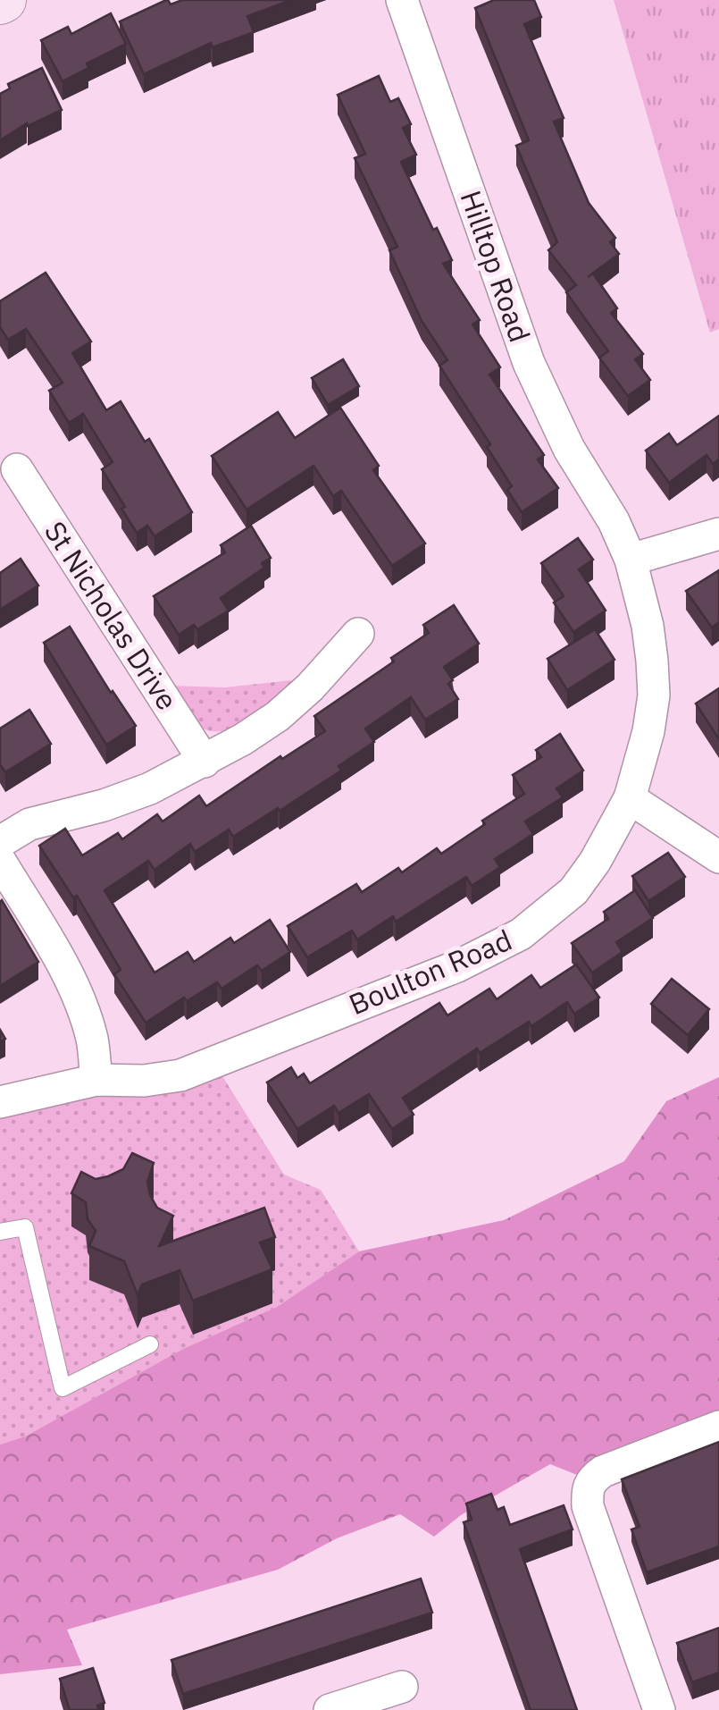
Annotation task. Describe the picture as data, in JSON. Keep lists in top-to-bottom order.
{
  "streets": {
    "street": ["Hilltop Road", "St Nicholas Drive", "Boulton Road"]
  },
  "crossings": [
    ["Hilltop Road", "Boulton Road"]
  ]
}
